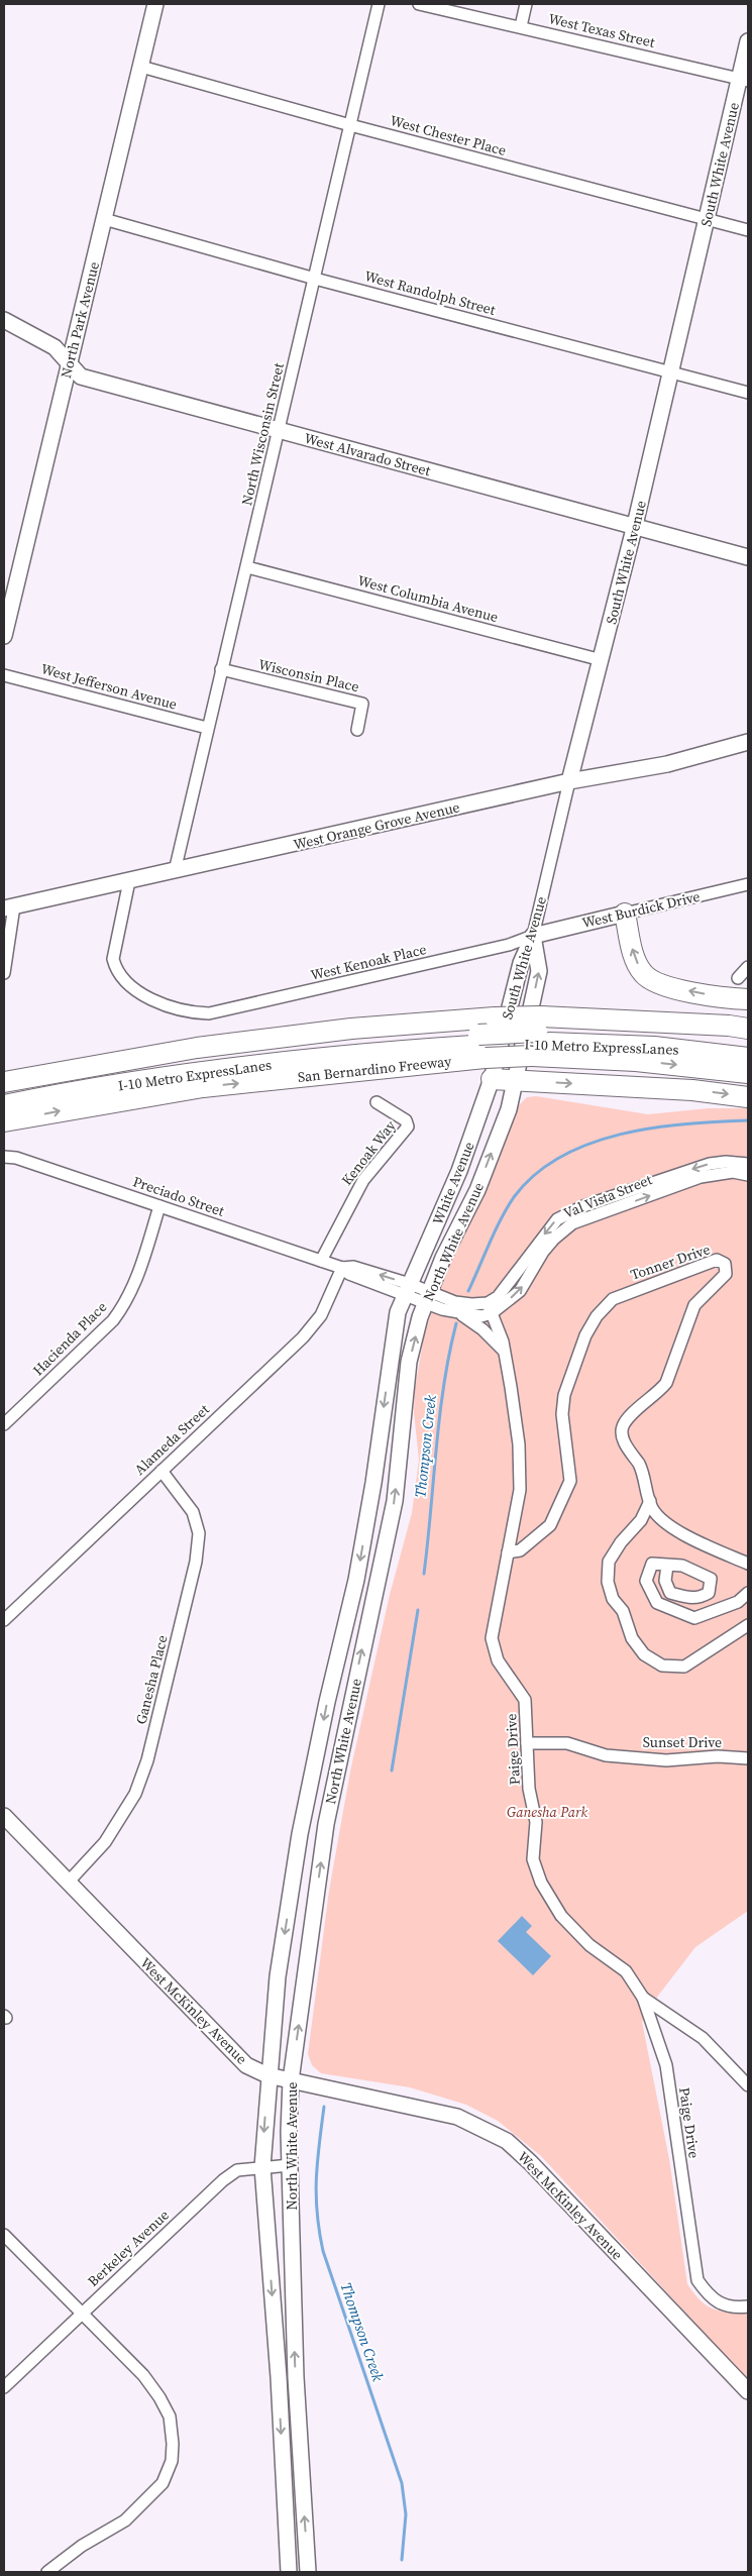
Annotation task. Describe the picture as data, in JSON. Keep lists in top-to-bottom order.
{
  "streets": {
    "highway": ["I-10 Metro ExpressLanes", "San Bernardino Freeway"],
    "main road": [
      "South White Avenue",
      "North Park Avenue",
      "West Alvarado Street",
      "West Orange Grove Avenue",
      "West Burdick Drive",
      "White Avenue",
      "North White Avenue",
      "West McKinley Avenue"
    ],
    "street": [
      "West Texas Street",
      "West Chester Place",
      "West Randolph Street",
      "North Wisconsin Street",
      "West Columbia Avenue",
      "Wisconsin Place",
      "West Jefferson Avenue",
      "West Kenoak Place",
      "Kenoak Way",
      "Preciado Street",
      "Val Vista Street",
      "Tonner Drive",
      "Hacienda Place",
      "Alameda Street",
      "Ganesha Place",
      "Sunset Drive",
      "Paige Drive",
      "Berkeley Avenue"
    ]
  },
  "crossings": [
    ["West Texas Street", "South White Avenue"],
    ["West Chester Place", "South White Avenue"],
    ["West Chester Place", "North Park Avenue"],
    ["West Chester Place", "North Wisconsin Street"],
    ["South White Avenue", "West Randolph Street"],
    ["South White Avenue", "West Alvarado Street"],
    ["South White Avenue", "West Columbia Avenue"],
    ["South White Avenue", "West Orange Grove Avenue"],
    ["South White Avenue", "West Burdick Drive"],
    ["South White Avenue", "West Kenoak Place"],
    ["South White Avenue", "White Avenue"],
    ["South White Avenue", "North White Avenue"],
    ["West Randolph Street", "North Park Avenue"],
    ["West Randolph Street", "North Wisconsin Street"],
    ["North Park Avenue", "West Alvarado Street"],
    ["North Wisconsin Street", "West Alvarado Street"],
    ["North Wisconsin Street", "West Columbia Avenue"],
    ["North Wisconsin Street", "Wisconsin Place"],
    ["North Wisconsin Street", "West Jefferson Avenue"],
    ["North Wisconsin Street", "West Orange Grove Avenue"],
    ["West Orange Grove Avenue", "West Kenoak Place"],
    ["West Burdick Drive", "West Kenoak Place"],
    ["West Burdick Drive", "North White Avenue"],
    ["West Kenoak Place", "North White Avenue"],
    ["I-10 Metro ExpressLanes", "San Bernardino Freeway"],
    ["Kenoak Way", "Preciado Street"],
    ["White Avenue", "Preciado Street"],
    ["White Avenue", "North White Avenue"],
    ["Preciado Street", "North White Avenue"],
    ["Preciado Street", "Hacienda Place"],
    ["Preciado Street", "Alameda Street"],
    ["Val Vista Street", "Paige Drive"],
    ["North White Avenue", "West McKinley Avenue"],
    ["North White Avenue", "Berkeley Avenue"],
    ["Tonner Drive", "Paige Drive"],
    ["Alameda Street", "Ganesha Place"],
    ["Ganesha Place", "West McKinley Avenue"],
    ["Sunset Drive", "Paige Drive"]
  ],
  "water": ["Thompson Creek"],
  "parks": ["Ganesha Park"]
}
